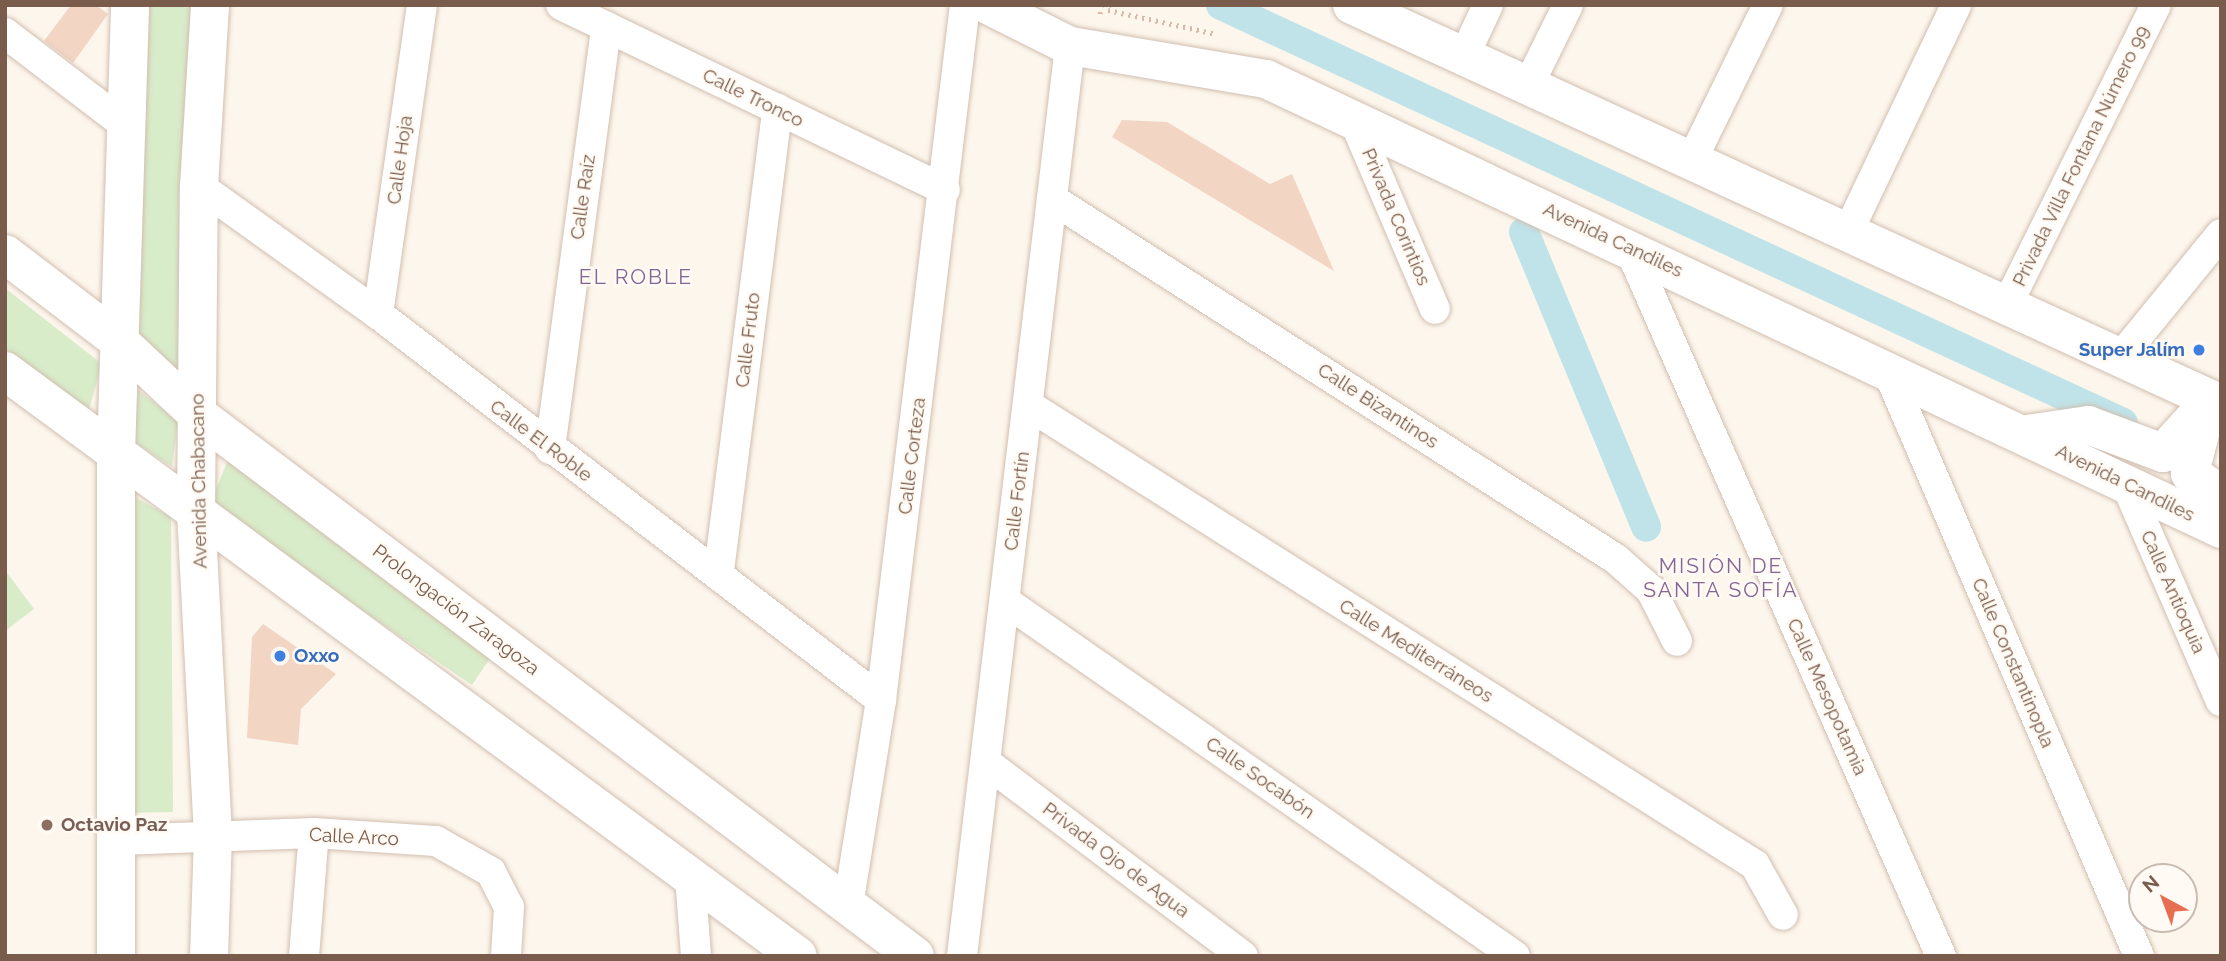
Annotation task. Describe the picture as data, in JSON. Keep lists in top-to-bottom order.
{
  "streets": {
    "main road": ["Avenida Candiles", "Avenida Chabacano", "Prolongación Zaragoza"],
    "street": [
      "Calle Tronco",
      "Privada Villa Fontana Número 99",
      "Calle Hoja",
      "Calle Raíz",
      "Privada Corintios",
      "Calle Fruto",
      "Calle Bizantinos",
      "Calle El Roble",
      "Calle Corteza",
      "Calle Fortín",
      "Calle Antioquia",
      "Calle Mediterráneos",
      "Calle Constantinopla",
      "Calle Mesopotamia",
      "Calle Socabón",
      "Calle Arco",
      "Privada Ojo de Agua"
    ]
  },
  "crossings": [
    ["Calle Tronco", "Calle Raíz"],
    ["Calle Tronco", "Calle Fruto"],
    ["Calle Tronco", "Calle Corteza"],
    ["Calle Hoja", "Calle El Roble"],
    ["Calle Raíz", "Calle El Roble"],
    ["Privada Corintios", "Avenida Candiles"],
    ["Avenida Candiles", "Calle Fortín"],
    ["Avenida Candiles", "Calle Antioquia"],
    ["Avenida Candiles", "Calle Constantinopla"],
    ["Avenida Candiles", "Calle Mesopotamia"],
    ["Calle Fruto", "Calle El Roble"],
    ["Calle Bizantinos", "Calle Fortín"],
    ["Calle El Roble", "Calle Corteza"],
    ["Calle El Roble", "Avenida Chabacano"],
    ["Calle Corteza", "Prolongación Zaragoza"],
    ["Avenida Chabacano", "Prolongación Zaragoza"],
    ["Avenida Chabacano", "Calle Arco"],
    ["Calle Fortín", "Calle Mediterráneos"],
    ["Calle Fortín", "Calle Socabón"],
    ["Calle Fortín", "Privada Ojo de Agua"]
  ],
  "districts": ["EL ROBLE", "MISIÓN DE SANTA SOFÍA"],
  "places": ["Super Jalím", "Oxxo", "Octavio Paz"],
  "north": "top left"
}
